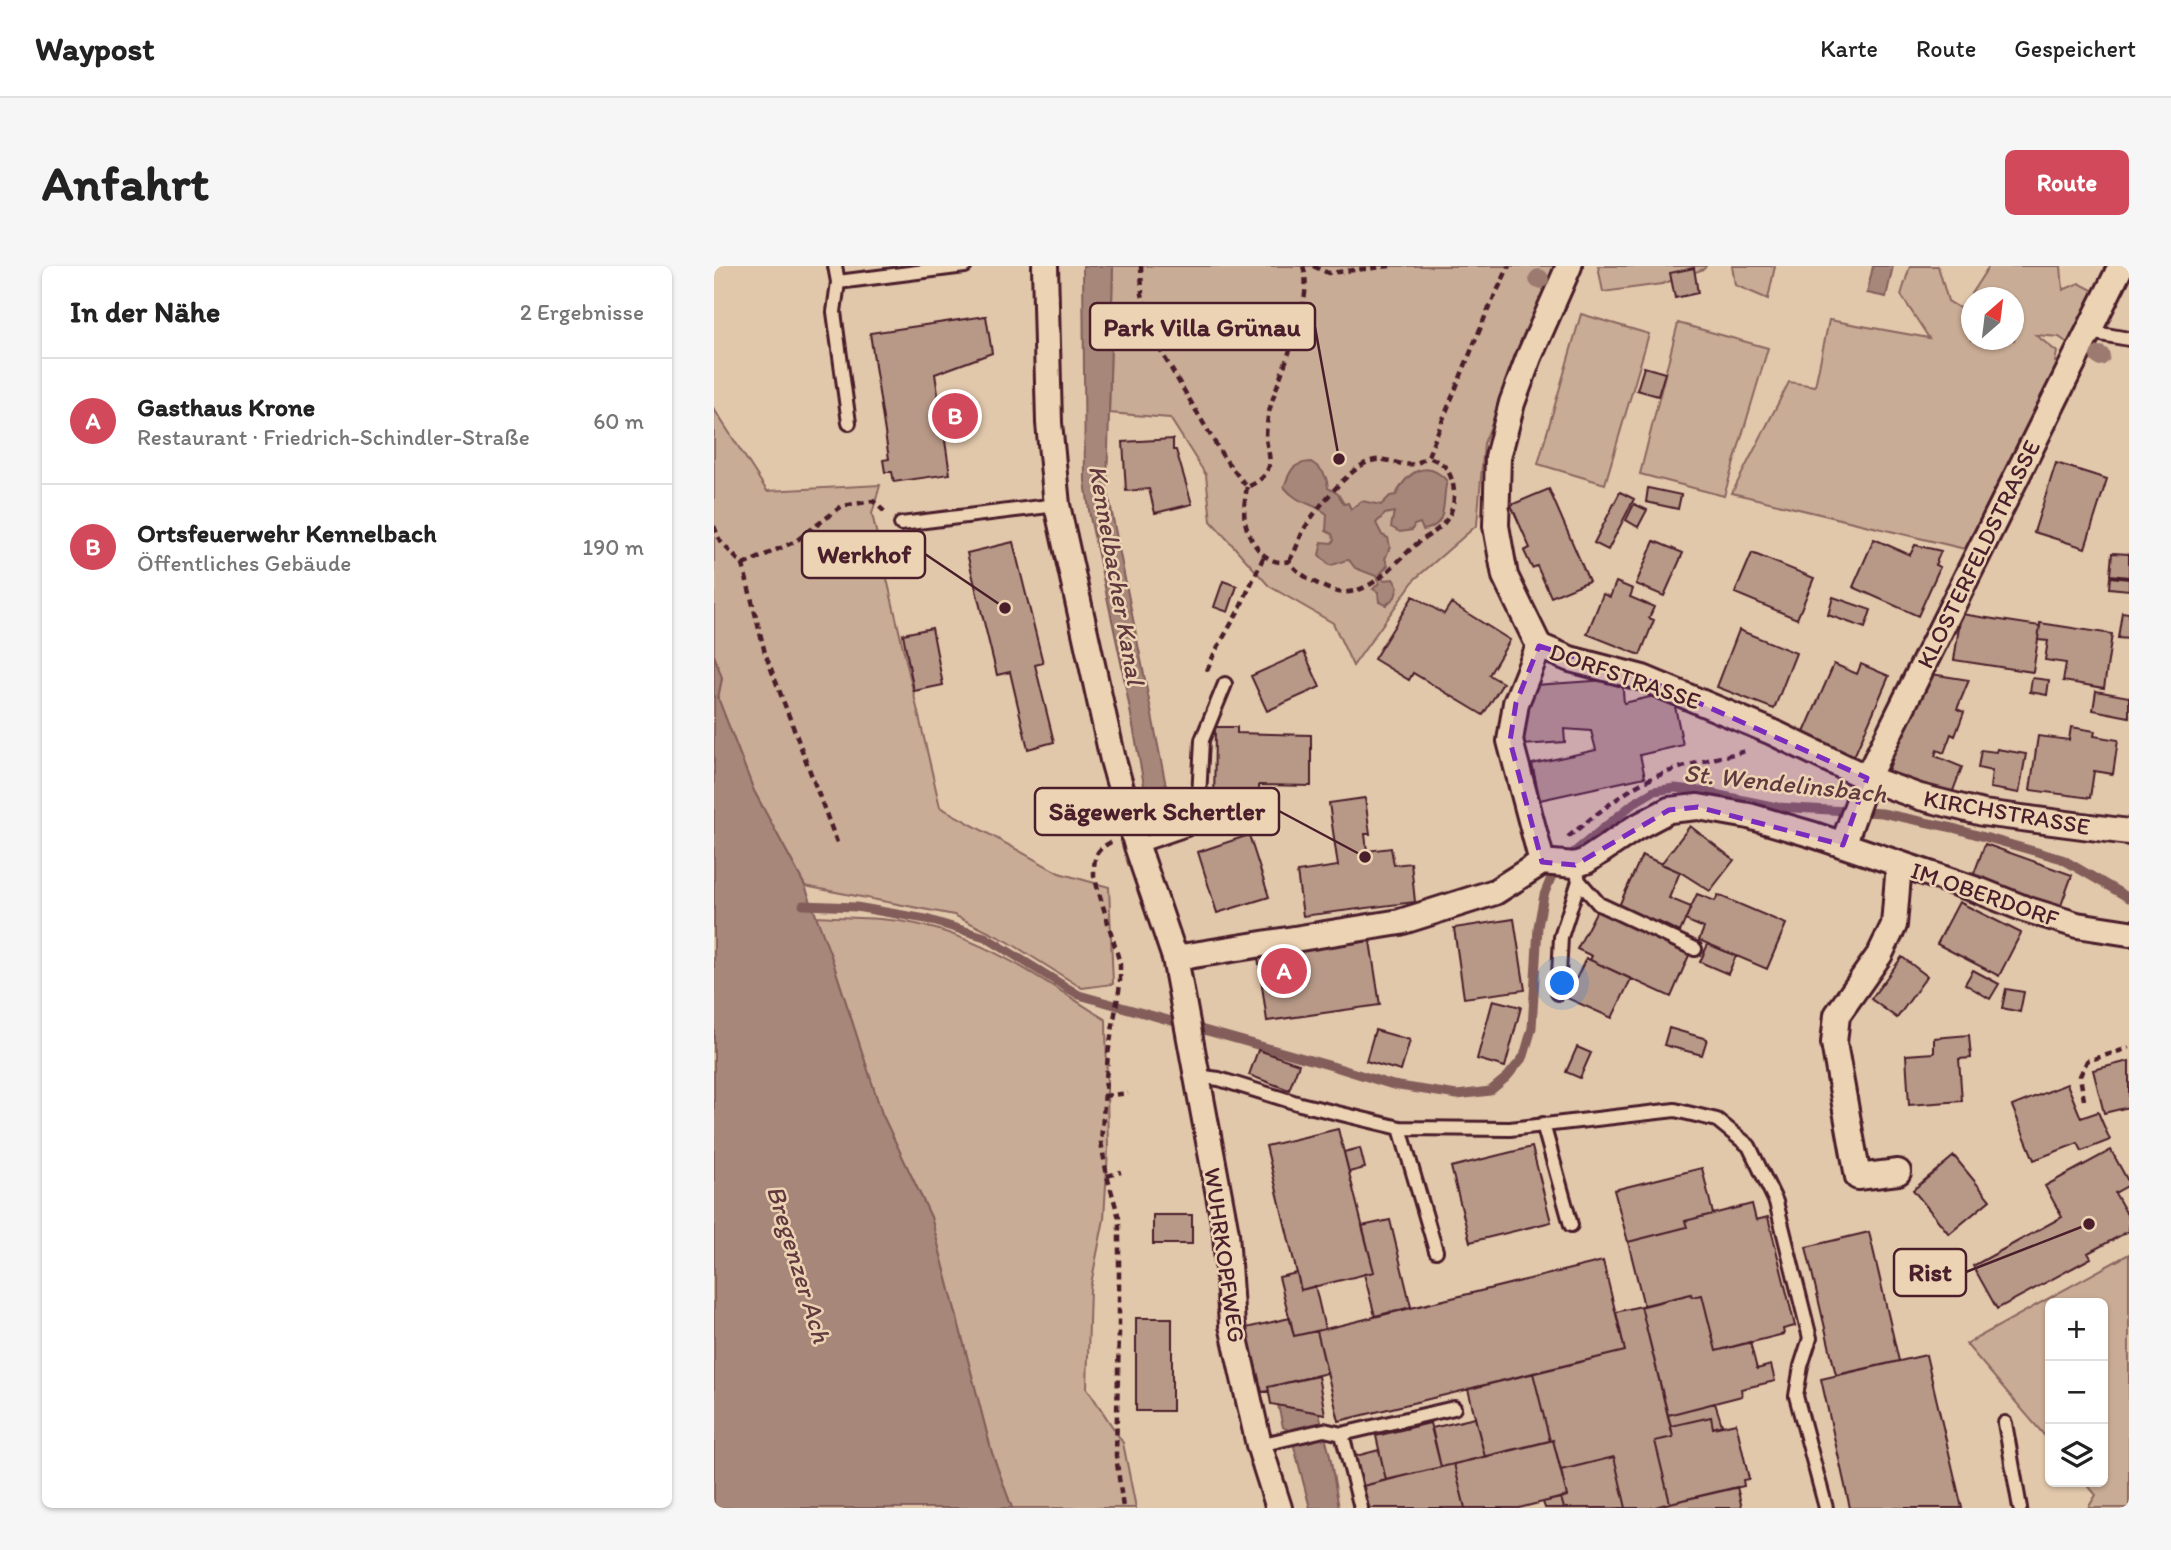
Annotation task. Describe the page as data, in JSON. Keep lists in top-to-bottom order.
{
  "streets": {
    "street": [
      "KLOSTERFELDSTRASSE",
      "DORFSTRASSE",
      "KIRCHSTRASSE",
      "IM OBERDORF",
      "WUHRKOPFWEG"
    ]
  },
  "crossings": [
    ["KLOSTERFELDSTRASSE", "KIRCHSTRASSE"],
    ["KLOSTERFELDSTRASSE", "IM OBERDORF"],
    ["DORFSTRASSE", "KIRCHSTRASSE"],
    ["IM OBERDORF", "WUHRKOPFWEG"]
  ],
  "water": ["Kennelbacher Kanal", "St. Wendelinsbach", "Bregenzer Ach"],
  "places": [
    "Park Villa Grünau",
    "Werkhof",
    "Sägewerk Schertler",
    "Rist"
  ],
  "north": "top right",
  "page": {
    "header": "Waypost",
    "nav": ["Karte", "Route", "Gespeichert"],
    "buttons": "Route",
    "title": "Anfahrt",
    "heading": ["In der Nähe", "2 Ergebnisse"],
    "list": [
      {
        "mark": "A",
        "name": "Gasthaus Krone",
        "note": "Restaurant · Friedrich-Schindler-Straße",
        "value": "60 m"
      },
      {
        "mark": "B",
        "name": "Ortsfeuerwehr Kennelbach",
        "note": "Öffentliches Gebäude",
        "value": "190 m"
      }
    ],
    "pins": ["B", "A"],
    "map_buttons": ["+", "−"]
  }
}
